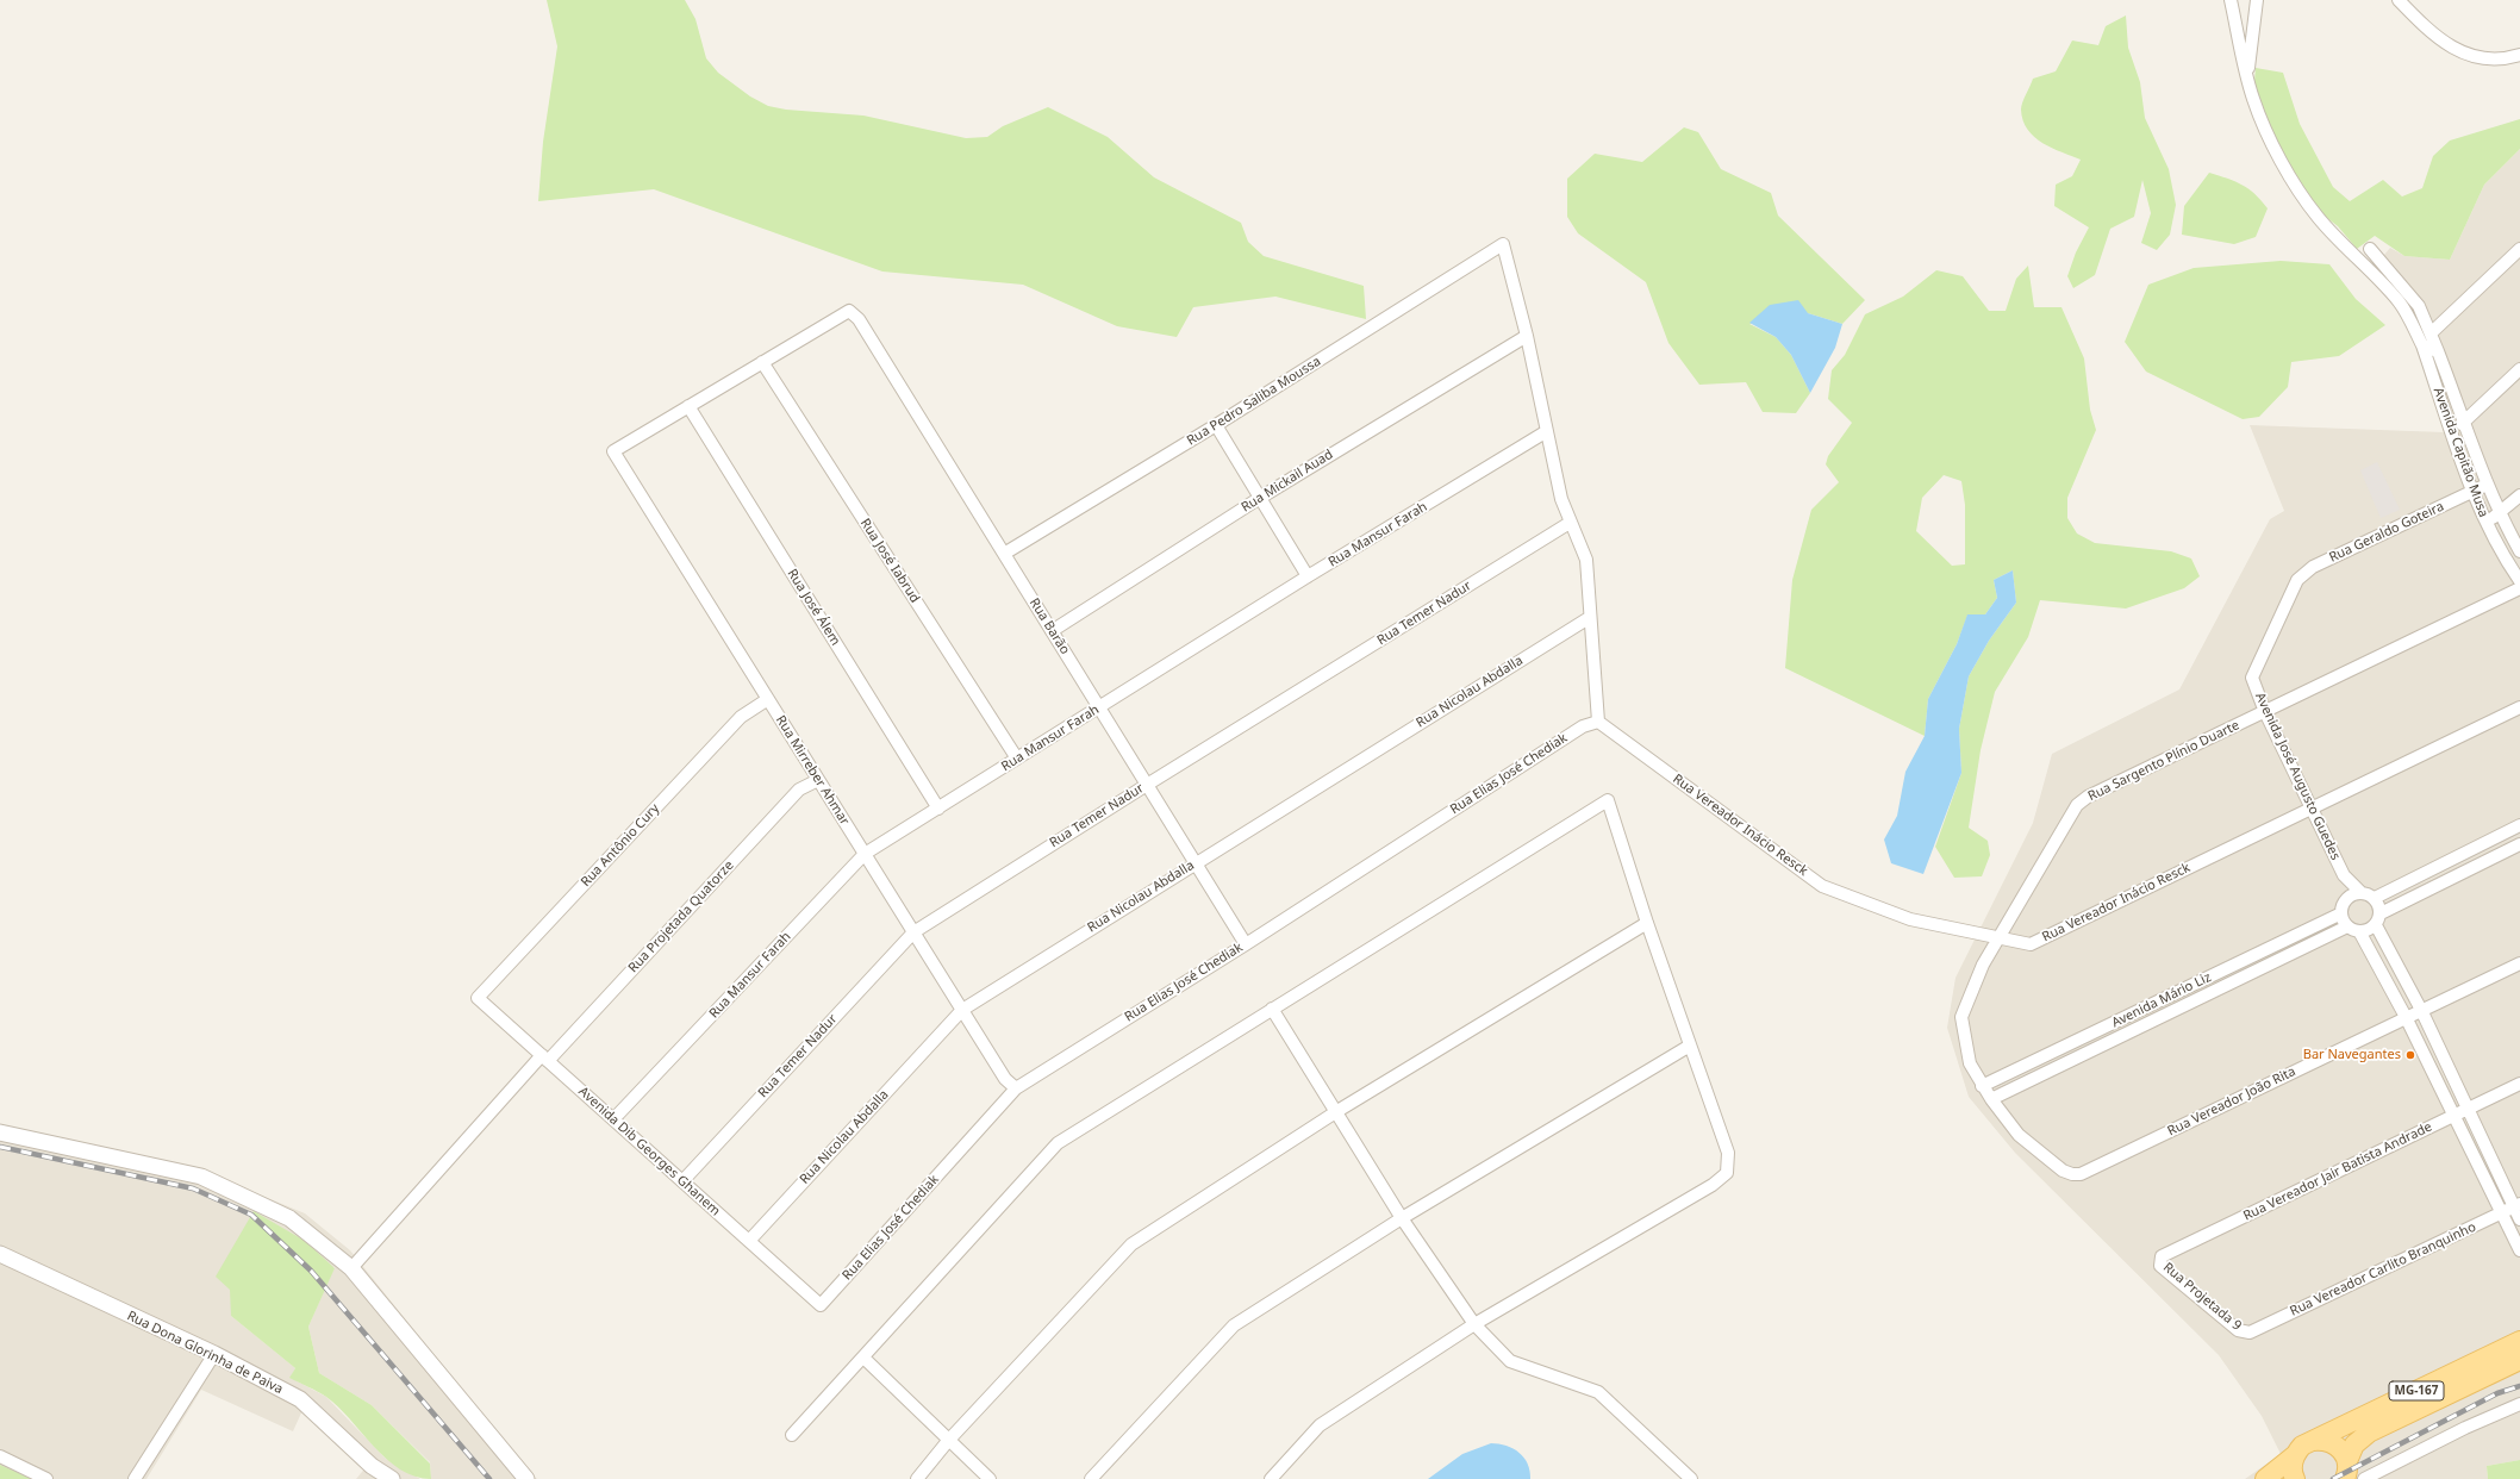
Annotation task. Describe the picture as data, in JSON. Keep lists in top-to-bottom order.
{
  "streets": {
    "main road": ["MG-167"],
    "street": [
      "Rua Pedro Saliba Moussa",
      "Avenida Capitão Musa",
      "Rua Mickail Auad",
      "Rua Geraldo Goteira",
      "Rua Mansur Farah",
      "Rua José Iabrud",
      "Rua José Álem",
      "Rua Temer Nadur",
      "Rua Barão",
      "Rua Nicolau Abdalla",
      "Rua Sargento Plínio Duarte",
      "Rua Mirreber Ahmar",
      "Rua Elias José Chediak",
      "Avenida José Augusto Guedes",
      "Rua Vereador Inácio Resck",
      "Rua Antônio Cury",
      "Rua Projetada Quatorze",
      "Avenida Mário Liz",
      "Rua Vereador João Rita",
      "Avenida Dib Georges Ghanem",
      "Rua Vereador Jair Batista Andrade",
      "Rua Vereador Carlito Branquinho",
      "Rua Projetada 9",
      "Rua Dona Glorinha de Paiva"
    ]
  },
  "crossings": [
    ["Rua Pedro Saliba Moussa", "Rua Mickail Auad"],
    ["Rua Pedro Saliba Moussa", "Rua Barão"],
    ["Avenida Capitão Musa", "Rua Geraldo Goteira"],
    ["Rua Mickail Auad", "Rua Barão"],
    ["Rua Geraldo Goteira", "Avenida José Augusto Guedes"],
    ["Rua Mansur Farah", "Rua José Iabrud"],
    ["Rua Mansur Farah", "Rua José Álem"],
    ["Rua Mansur Farah", "Rua Barão"],
    ["Rua Mansur Farah", "Rua Mirreber Ahmar"],
    ["Rua Mansur Farah", "Avenida Dib Georges Ghanem"],
    ["Rua José Iabrud", "Rua Barão"],
    ["Rua José Álem", "Rua Mirreber Ahmar"],
    ["Rua Temer Nadur", "Rua Barão"],
    ["Rua Temer Nadur", "Rua Mirreber Ahmar"],
    ["Rua Temer Nadur", "Avenida Dib Georges Ghanem"],
    ["Rua Barão", "Rua Nicolau Abdalla"],
    ["Rua Barão", "Rua Elias José Chediak"],
    ["Rua Nicolau Abdalla", "Rua Mirreber Ahmar"],
    ["Rua Nicolau Abdalla", "Avenida Dib Georges Ghanem"],
    ["Rua Sargento Plínio Duarte", "Avenida José Augusto Guedes"],
    ["Rua Sargento Plínio Duarte", "Rua Vereador Inácio Resck"],
    ["Rua Sargento Plínio Duarte", "Avenida Mário Liz"],
    ["Rua Sargento Plínio Duarte", "Rua Vereador João Rita"],
    ["Rua Mirreber Ahmar", "Rua Elias José Chediak"],
    ["Rua Mirreber Ahmar", "Rua Antônio Cury"],
    ["Rua Mirreber Ahmar", "Rua Projetada Quatorze"],
    ["Rua Elias José Chediak", "Rua Vereador Inácio Resck"],
    ["Rua Elias José Chediak", "Avenida Dib Georges Ghanem"],
    ["Avenida José Augusto Guedes", "Rua Vereador Inácio Resck"],
    ["Avenida José Augusto Guedes", "Avenida Mário Liz"],
    ["Rua Antônio Cury", "Avenida Dib Georges Ghanem"],
    ["Rua Projetada Quatorze", "Avenida Dib Georges Ghanem"],
    ["Rua Vereador Jair Batista Andrade", "Rua Projetada 9"],
    ["Rua Vereador Carlito Branquinho", "Rua Projetada 9"]
  ],
  "places": ["Bar Navegantes"]
}
